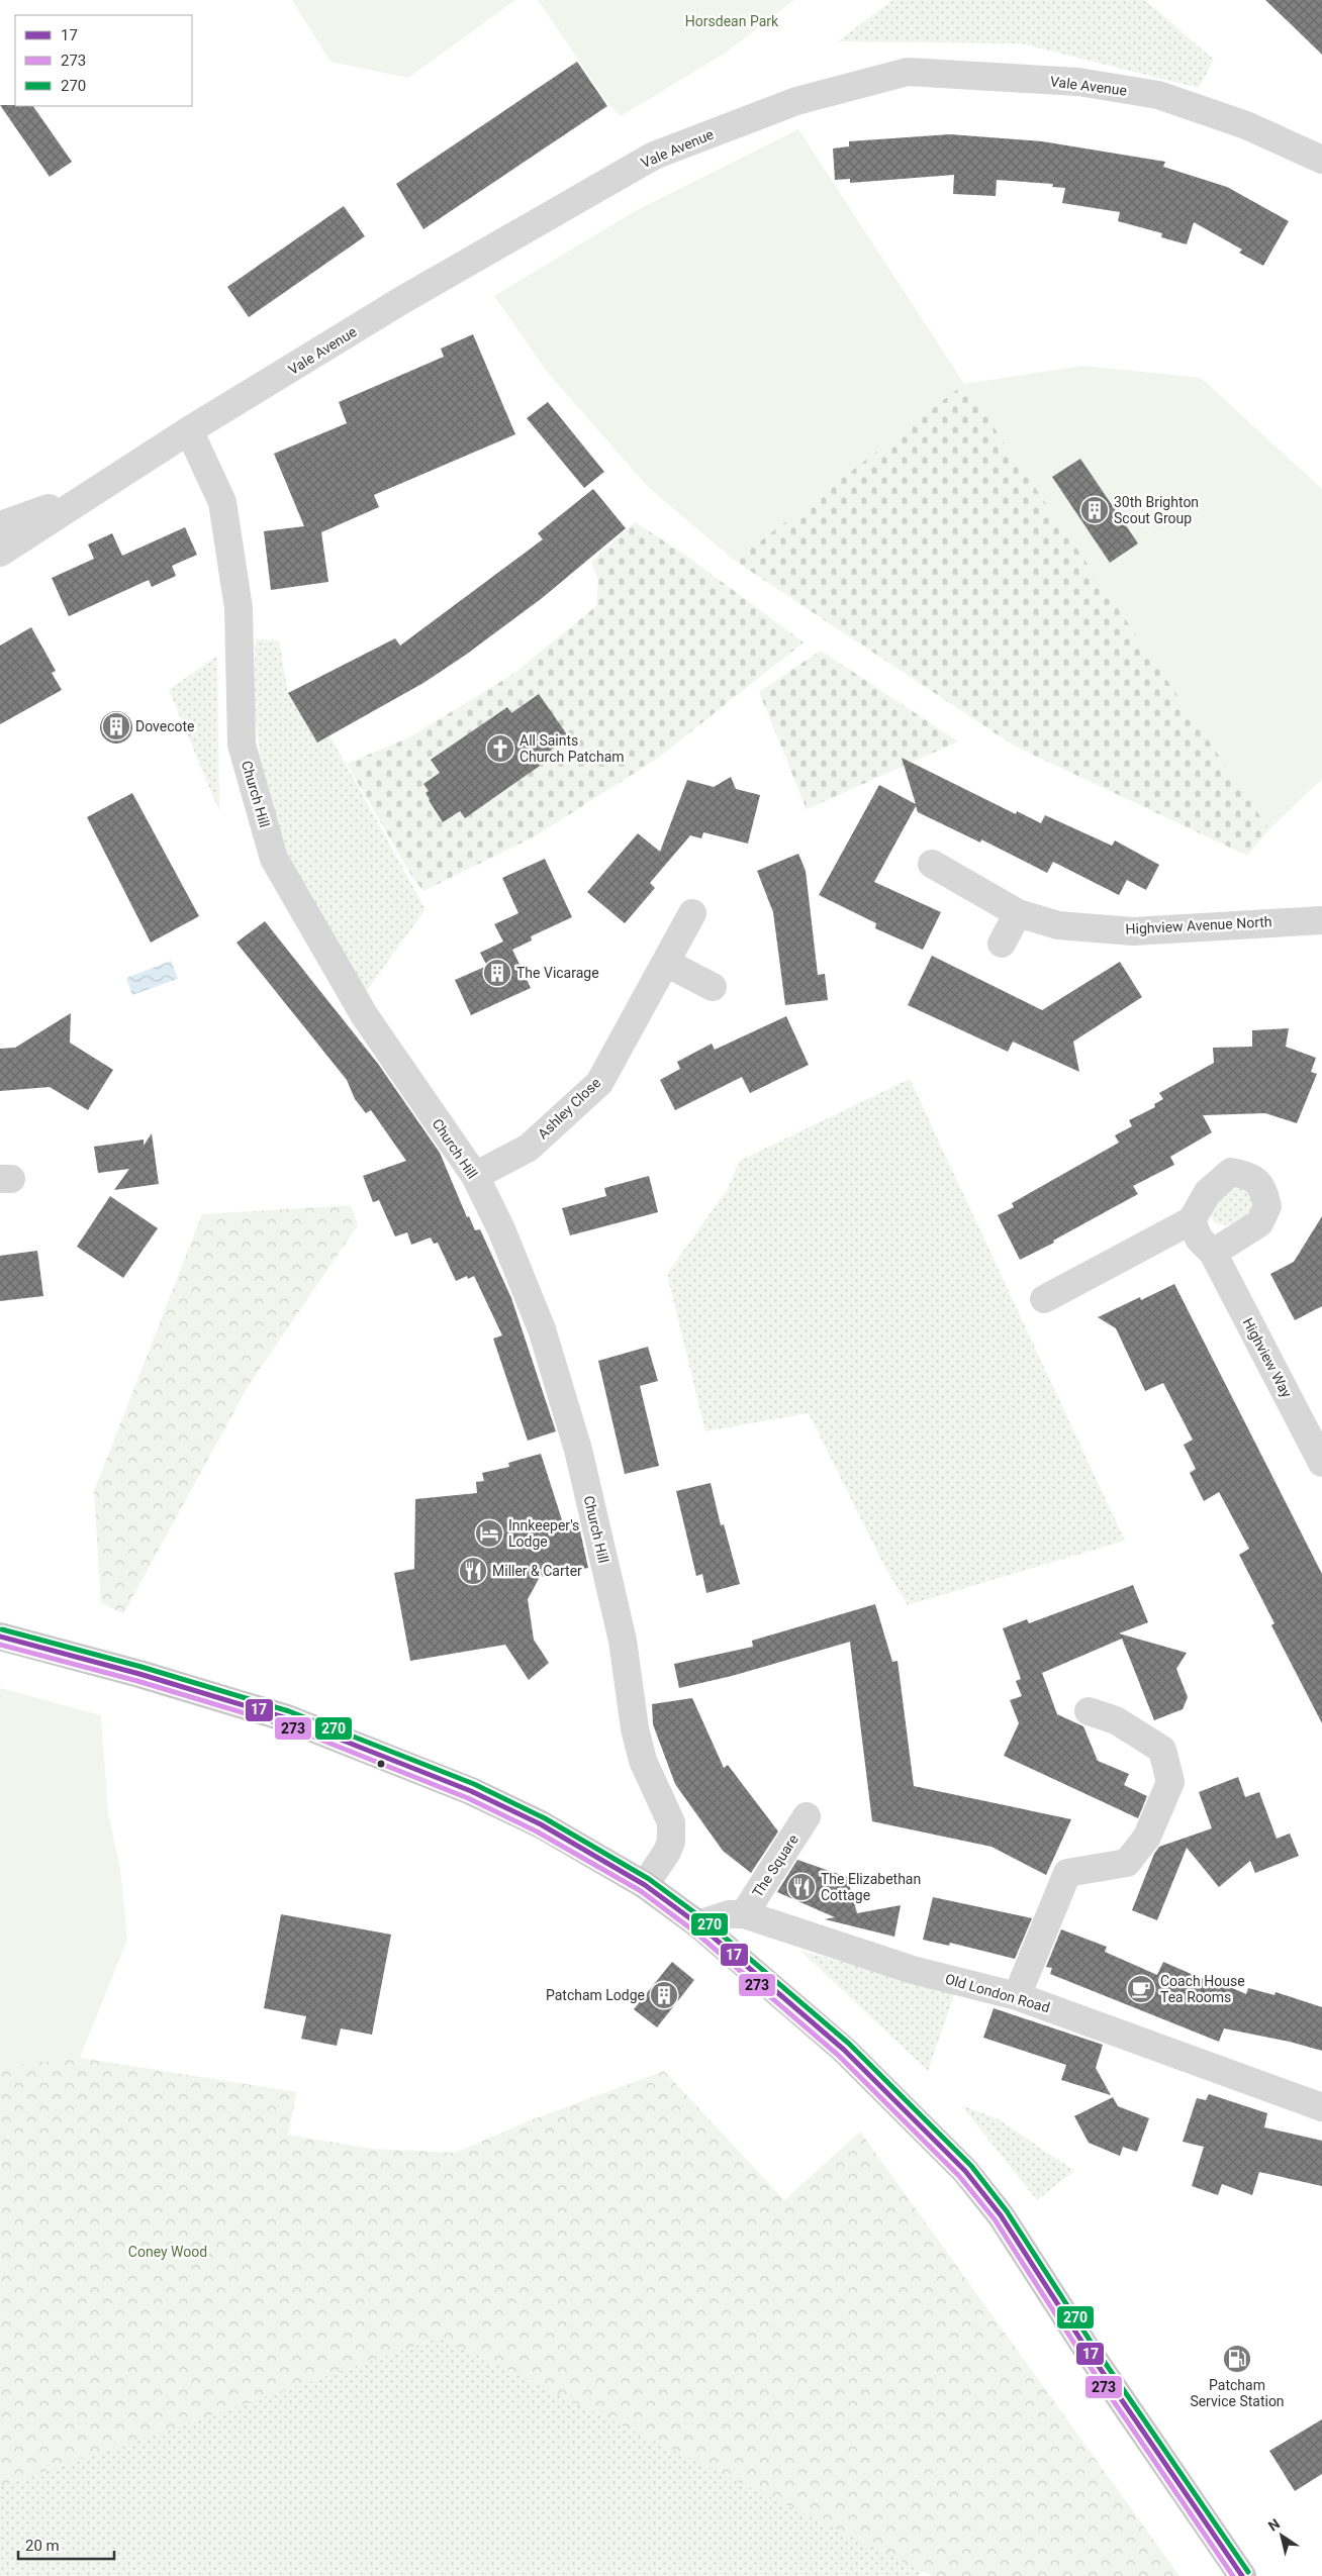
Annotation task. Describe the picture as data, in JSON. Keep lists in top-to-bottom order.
{
  "streets": {
    "street": [
      "Vale Avenue",
      "Church Hill",
      "Highview Avenue North",
      "Ashley Close",
      "Highview Way",
      "The Square",
      "Old London Road"
    ]
  },
  "crossings": [
    ["Vale Avenue", "Church Hill"],
    ["Church Hill", "Ashley Close"],
    ["The Square", "Old London Road"]
  ],
  "parks": ["Horsdean Park", "Coney Wood"],
  "places": {
    "building": [
      "30th Brighton Scout Group",
      "Dovecote",
      "The Vicarage",
      "Patcham Lodge"
    ],
    "church": ["All Saints Church Patcham"],
    "hotel": ["Innkeeper's Lodge"],
    "restaurant": ["Miller & Carter", "The Elizabethan Cottage"],
    "cafe": ["Coach House Tea Rooms"],
    "fuel station": ["Patcham Service Station"]
  },
  "lines": ["transit line 270", "transit line 17", "transit line 273"],
  "legend": ["17", "273", "270"],
  "scale_bar": "20 m",
  "north": "top left"
}
